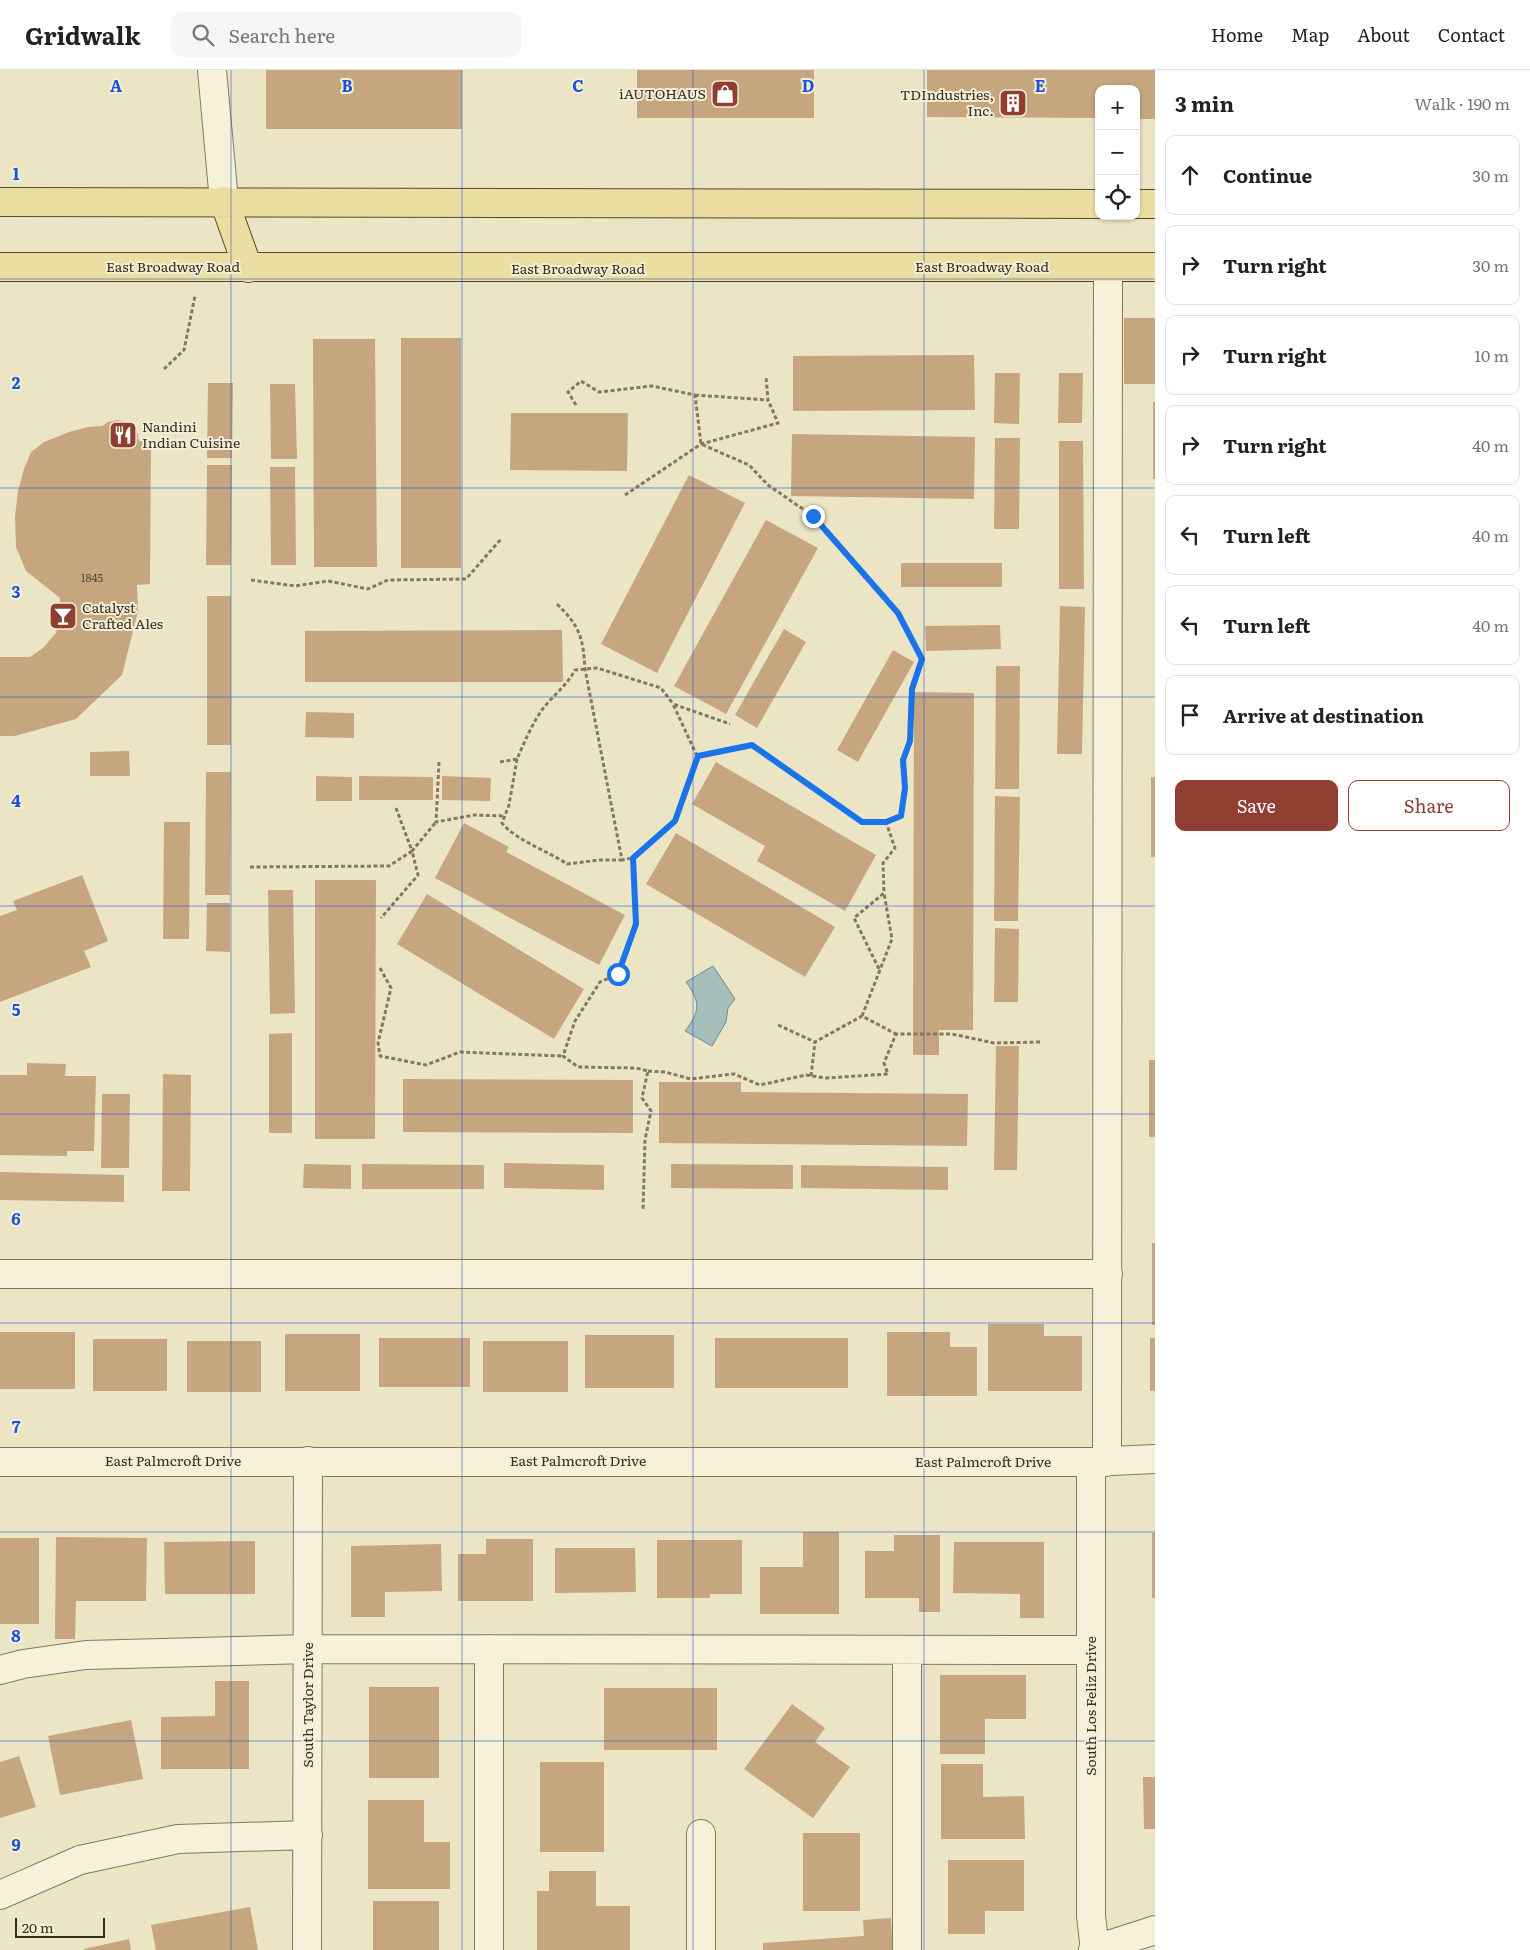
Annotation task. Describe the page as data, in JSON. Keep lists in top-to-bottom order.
{
  "streets": {
    "main road": ["East Broadway Road"],
    "street": ["East Palmcroft Drive", "South Taylor Drive", "South Los Feliz Drive"]
  },
  "crossings": [
    ["East Broadway Road", "South Los Feliz Drive"],
    ["East Palmcroft Drive", "South Taylor Drive"],
    ["East Palmcroft Drive", "South Los Feliz Drive"]
  ],
  "places": {
    "shop": ["iAUTOHAUS"],
    "building": ["TDIndustries, Inc."],
    "restaurant": ["Nandini Indian Cuisine"],
    "bar": ["Catalyst Crafted Ales"]
  },
  "house_numbers": ["1845"],
  "scale_bar": "20 m",
  "page": {
    "header": "Gridwalk",
    "search": "Search here",
    "nav": [
      "Home",
      "Map",
      "About",
      "Contact"
    ],
    "heading": ["3 min", "Walk · 190 m"],
    "map_buttons": ["+", "−"],
    "list": [
      ["Continue", "30 m"],
      ["Turn right", "30 m"],
      ["Turn right", "10 m"],
      ["Turn right", "40 m"],
      ["Turn left", "40 m"],
      ["Turn left", "40 m"],
      "Arrive at destination"
    ],
    "buttons": ["Save", "Share"],
    "scale": "20 m"
  },
  "grid": {
    "columns": [
      "A",
      "B",
      "C",
      "D",
      "E"
    ],
    "rows": [
      "1",
      "2",
      "3",
      "4",
      "5",
      "6",
      "7",
      "8",
      "9"
    ]
  }
}
